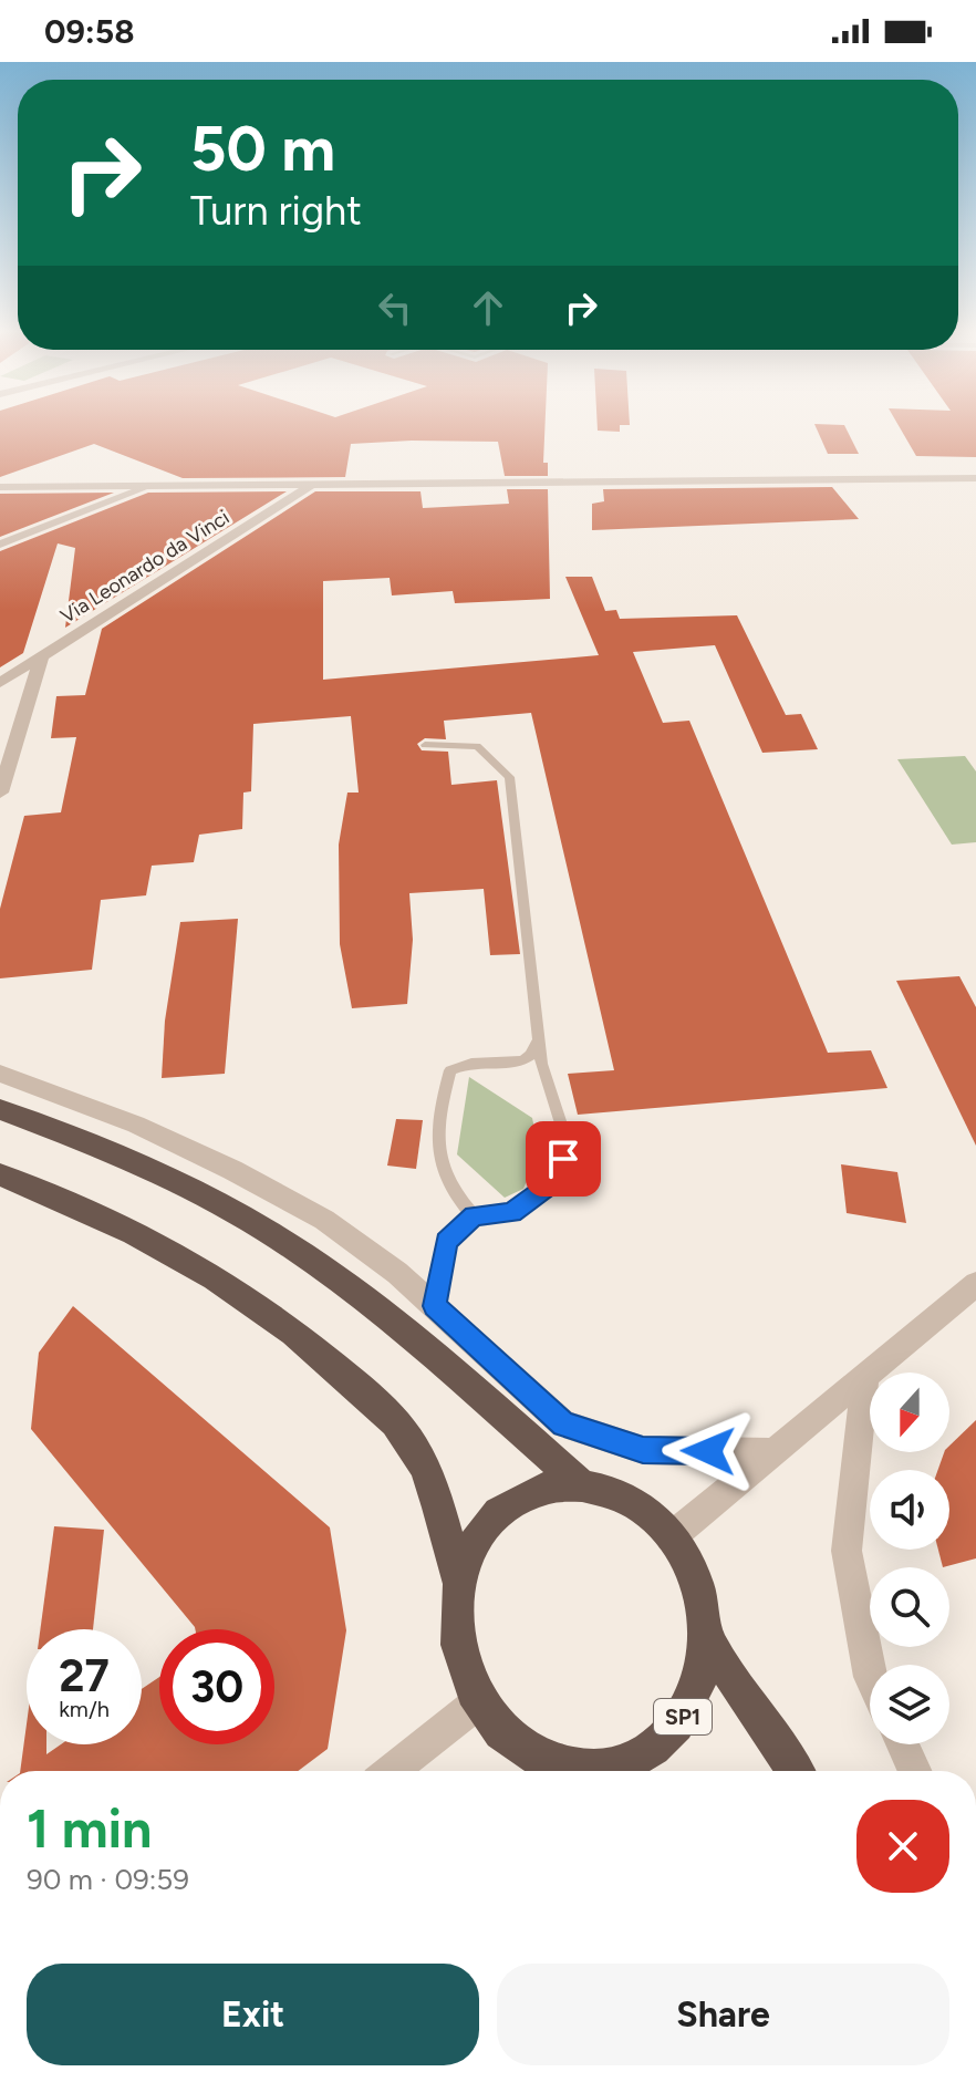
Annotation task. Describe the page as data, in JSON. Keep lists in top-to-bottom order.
{
  "streets": {
    "highway": ["SP1"],
    "street": ["Via Leonardo da Vinci"]
  },
  "north": "bottom",
  "page": {
    "status": "09:58",
    "turn": ["50 m", "Turn right"],
    "speed": "27 km/h",
    "limit": "30",
    "heading": ["1 min", "90 m · 09:59"],
    "buttons": ["Exit", "Share"]
  }
}
